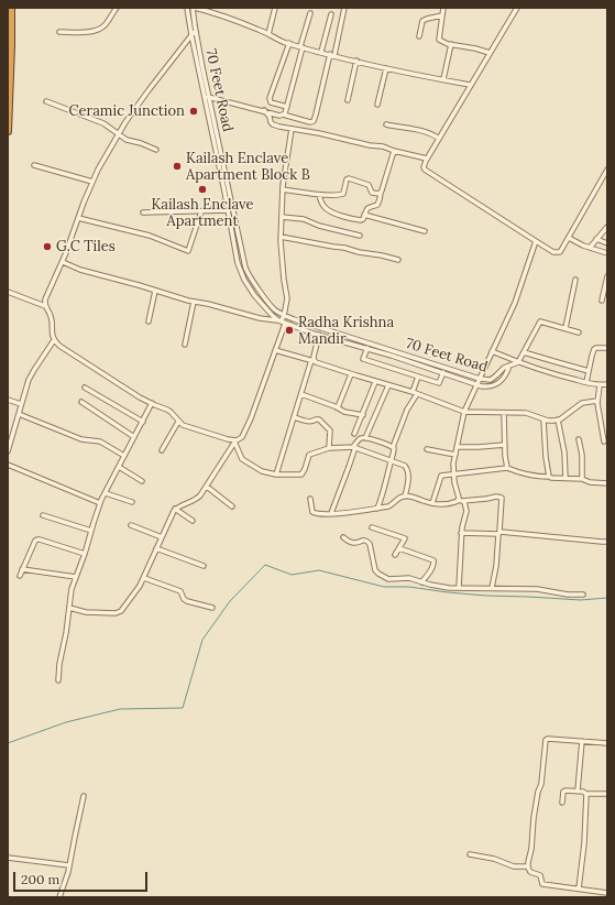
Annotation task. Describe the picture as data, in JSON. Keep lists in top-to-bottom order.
{
  "streets": {
    "street": ["70 Feet Road"]
  },
  "places": [
    "Ceramic Junction",
    "Kailash Enclave Apartment Block B",
    "Kailash Enclave Apartment",
    "G.C Tiles",
    "Radha Krishna Mandir"
  ],
  "scale_bar": "200 m"
}
